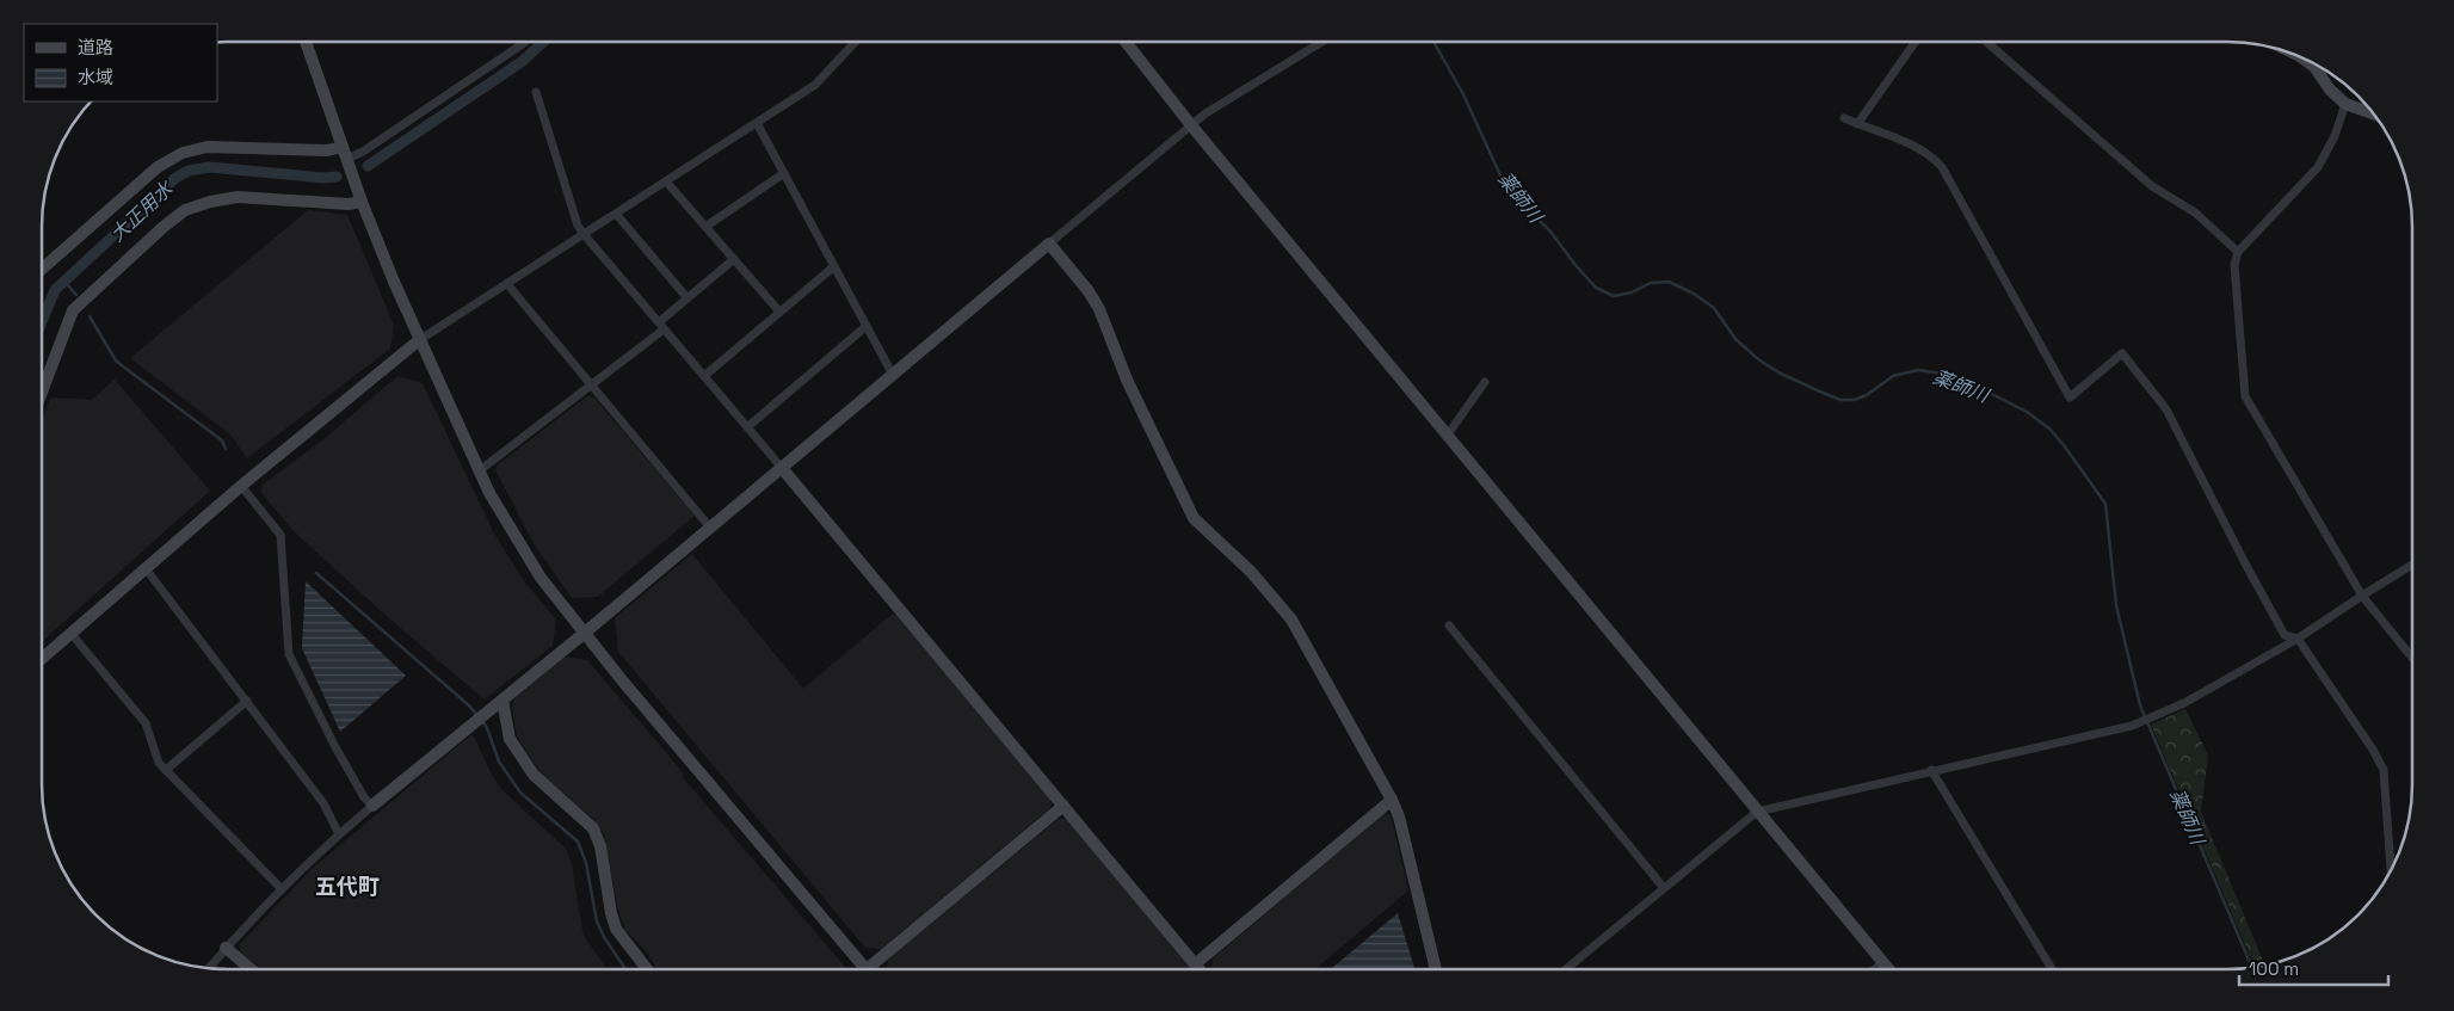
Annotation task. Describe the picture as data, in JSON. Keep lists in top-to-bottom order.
{
  "districts": ["五代町"],
  "water": ["薬師川", "大正用水"],
  "legend": ["道路", "水域"],
  "scale_bar": "100 m"
}
